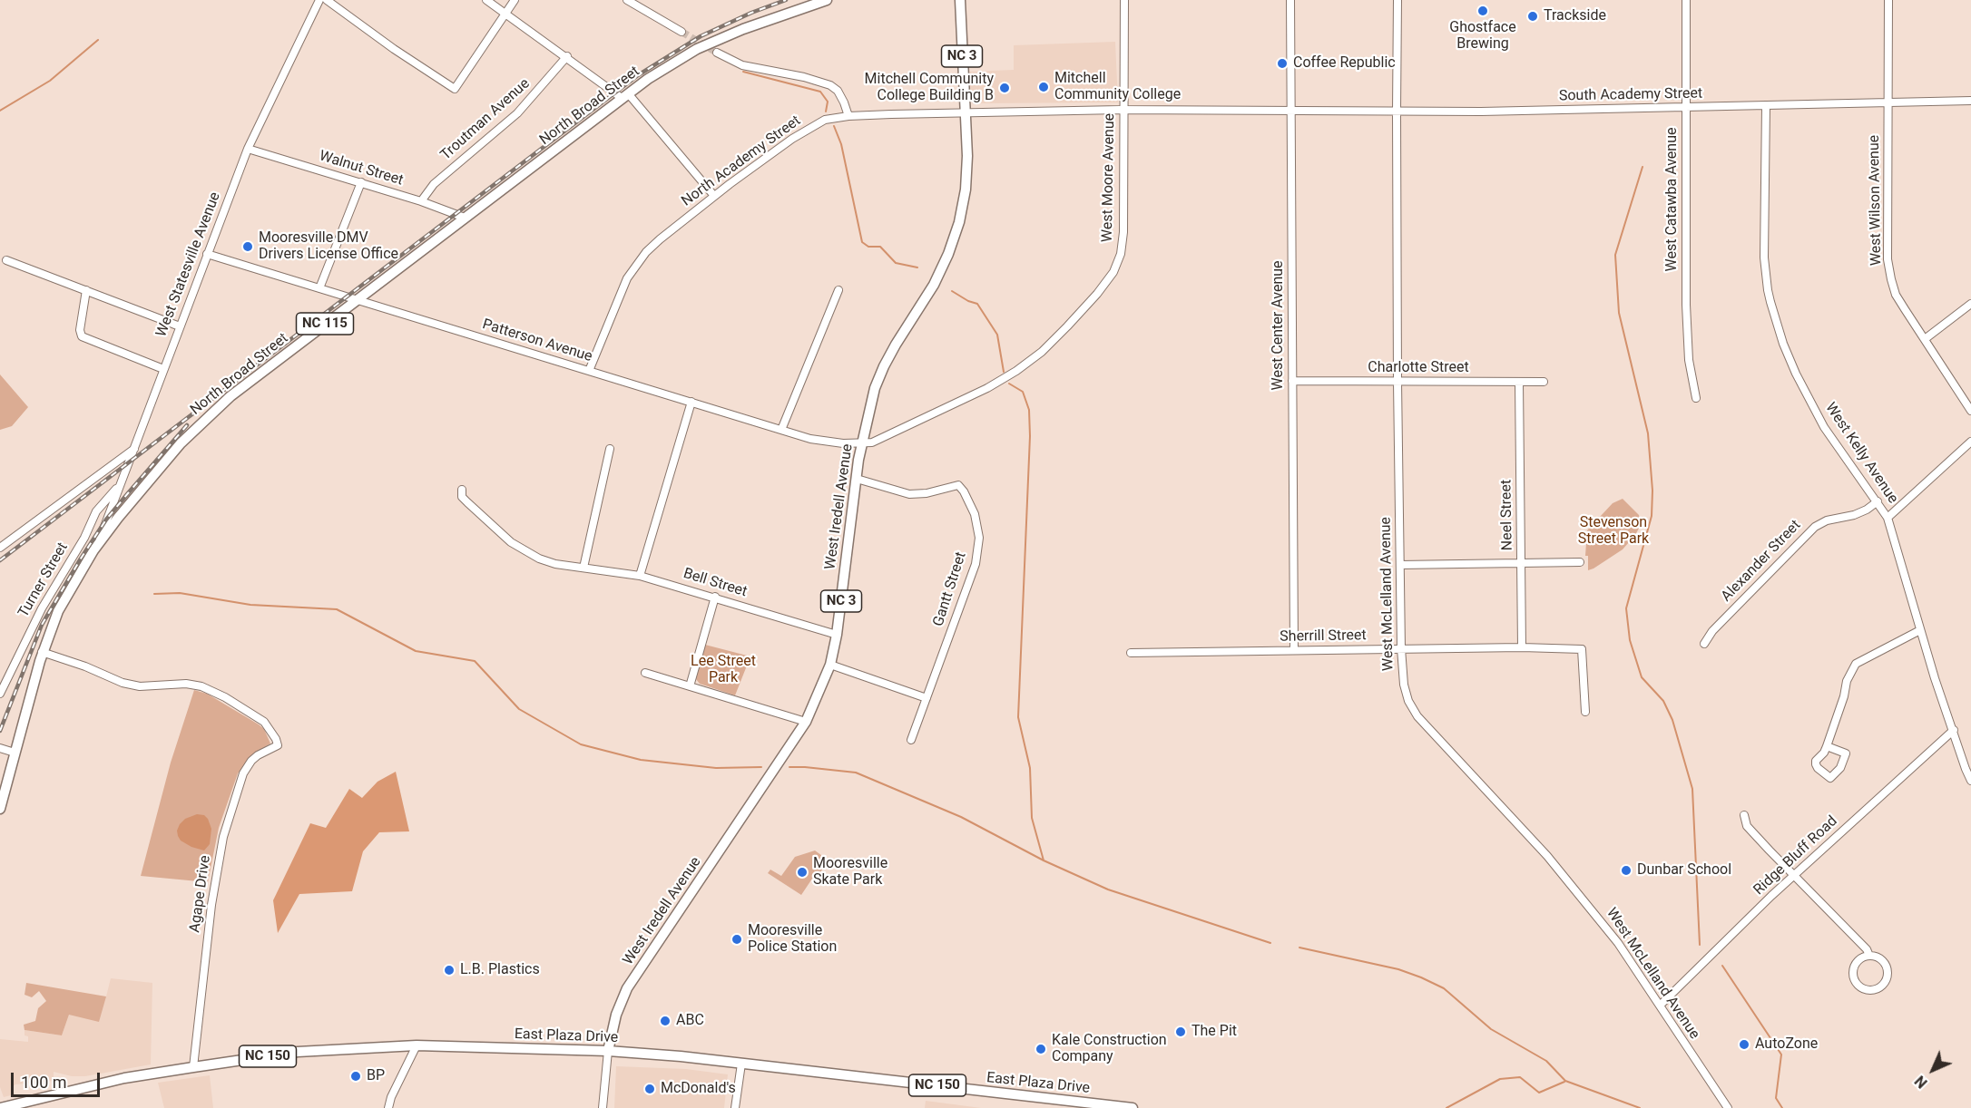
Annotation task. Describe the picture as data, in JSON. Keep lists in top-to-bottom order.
{
  "streets": {
    "main road": [
      "NC 3",
      "North Broad Street",
      "NC 115",
      "West Iredell Avenue",
      "East Plaza Drive",
      "NC 150"
    ],
    "street": [
      "South Academy Street",
      "Troutman Avenue",
      "North Academy Street",
      "Walnut Street",
      "West Moore Avenue",
      "West Catawba Avenue",
      "West Wilson Avenue",
      "West Statesville Avenue",
      "West Center Avenue",
      "Patterson Avenue",
      "Charlotte Street",
      "West Kelly Avenue",
      "Neel Street",
      "Alexander Street",
      "Turner Street",
      "Bell Street",
      "Gantt Street",
      "West McLelland Avenue",
      "Sherrill Street",
      "Ridge Bluff Road",
      "Agape Drive"
    ]
  },
  "crossings": [
    ["South Academy Street", "North Academy Street"],
    ["South Academy Street", "West Catawba Avenue"],
    ["South Academy Street", "West Wilson Avenue"],
    ["South Academy Street", "West Center Avenue"],
    ["South Academy Street", "West Kelly Avenue"],
    ["South Academy Street", "West McLelland Avenue"],
    ["North Broad Street", "Walnut Street"],
    ["North Broad Street", "West Statesville Avenue"],
    ["North Broad Street", "Patterson Avenue"],
    ["North Broad Street", "Agape Drive"],
    ["Troutman Avenue", "Walnut Street"],
    ["North Academy Street", "West Moore Avenue"],
    ["North Academy Street", "West Center Avenue"],
    ["North Academy Street", "Patterson Avenue"],
    ["North Academy Street", "West Iredell Avenue"],
    ["Walnut Street", "West Statesville Avenue"],
    ["West Moore Avenue", "Patterson Avenue"],
    ["West Moore Avenue", "West Iredell Avenue"],
    ["West Statesville Avenue", "Patterson Avenue"],
    ["West Statesville Avenue", "Turner Street"],
    ["West Center Avenue", "Charlotte Street"],
    ["West Center Avenue", "Sherrill Street"],
    ["Patterson Avenue", "West Iredell Avenue"],
    ["Charlotte Street", "Neel Street"],
    ["Charlotte Street", "West McLelland Avenue"],
    ["West Kelly Avenue", "Alexander Street"],
    ["West Kelly Avenue", "Ridge Bluff Road"],
    ["West Iredell Avenue", "Bell Street"],
    ["West Iredell Avenue", "Gantt Street"],
    ["West Iredell Avenue", "East Plaza Drive"],
    ["Neel Street", "Sherrill Street"],
    ["West McLelland Avenue", "Sherrill Street"],
    ["West McLelland Avenue", "Ridge Bluff Road"],
    ["Agape Drive", "East Plaza Drive"]
  ],
  "parks": ["Stevenson Street Park", "Lee Street Park"],
  "places": [
    "Ghostface Brewing",
    "Trackside",
    "Coffee Republic",
    "Mitchell Community College",
    "Mitchell Community College Building B",
    "Mooresville DMV Drivers License Office",
    "Dunbar School",
    "Mooresville Skate Park",
    "Mooresville Police Station",
    "L.B. Plastics",
    "ABC",
    "The Pit",
    "AutoZone",
    "Kale Construction Company",
    "BP",
    "McDonald's"
  ],
  "scale_bar": "100 m",
  "north": "bottom left"
}
